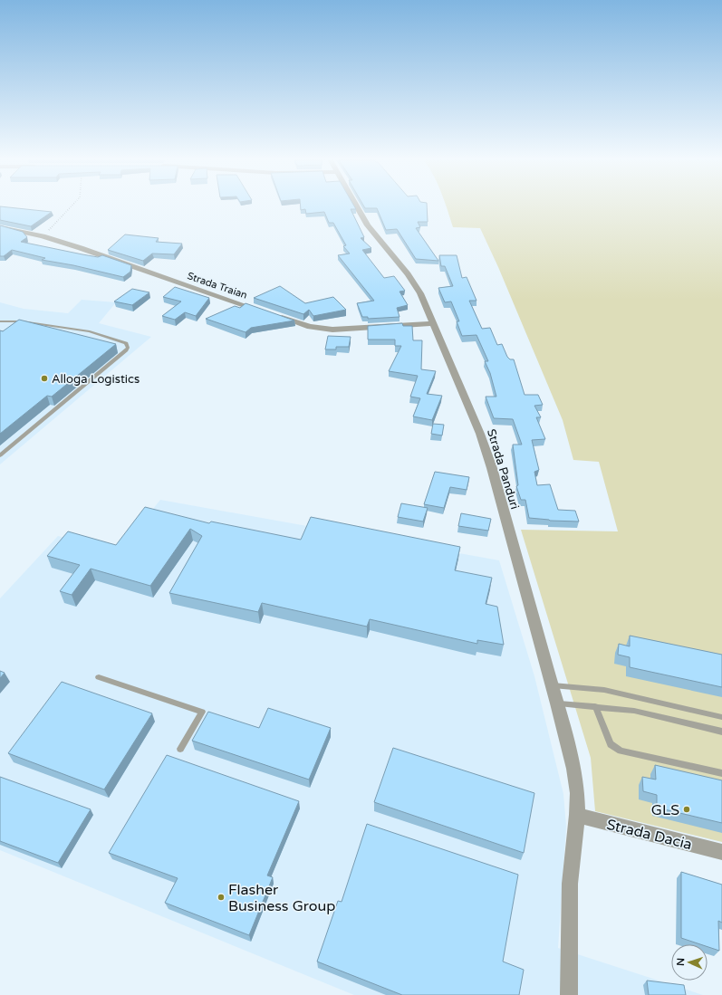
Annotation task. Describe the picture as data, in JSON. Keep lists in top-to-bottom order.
{
  "streets": {
    "street": ["Strada Traian", "Strada Panduri", "Strada Dacia"]
  },
  "crossings": [
    ["Strada Traian", "Strada Panduri"],
    ["Strada Panduri", "Strada Dacia"]
  ],
  "places": ["Alloga Logistics", "GLS", "Flasher Business Group"],
  "north": "left"
}
